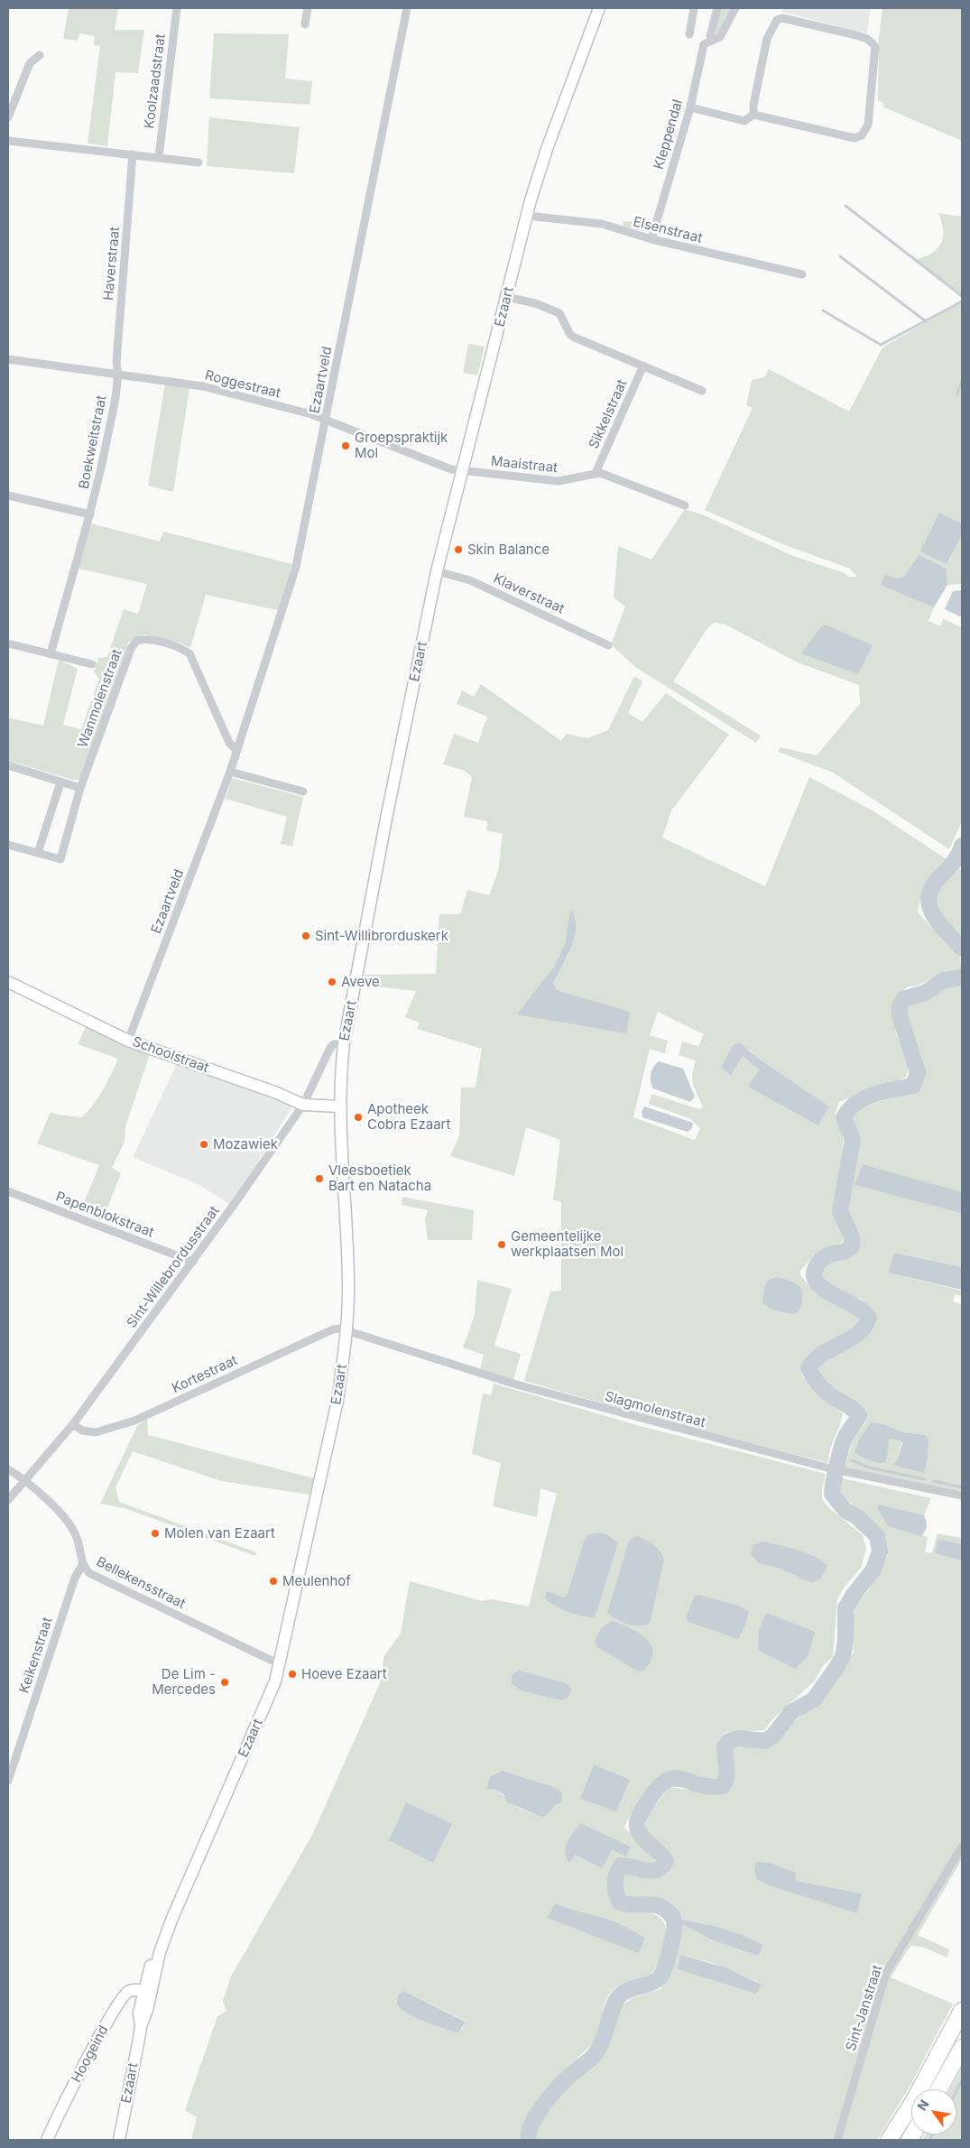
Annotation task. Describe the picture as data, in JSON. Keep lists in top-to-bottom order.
{
  "streets": {
    "main road": ["Ezaart", "Schoolstraat", "Hoogeind"],
    "street": [
      "Koolzaadstraat",
      "Kleppendal",
      "Elsenstraat",
      "Haverstraat",
      "Ezaartveld",
      "Roggestraat",
      "Sikkelstraat",
      "Boekweitstraat",
      "Maaistraat",
      "Klaverstraat",
      "Wanmolenstraat",
      "Papenblokstraat",
      "Sint-Willebrordusstraat",
      "Kortestraat",
      "Slagmolenstraat",
      "Bellekensstraat",
      "Keikenstraat",
      "Sint-Janstraat"
    ]
  },
  "crossings": [
    ["Kleppendal", "Elsenstraat"],
    ["Elsenstraat", "Ezaart"],
    ["Haverstraat", "Roggestraat"],
    ["Haverstraat", "Boekweitstraat"],
    ["Ezaart", "Roggestraat"],
    ["Ezaart", "Maaistraat"],
    ["Ezaart", "Klaverstraat"],
    ["Ezaart", "Schoolstraat"],
    ["Ezaart", "Sint-Willebrordusstraat"],
    ["Ezaart", "Kortestraat"],
    ["Ezaart", "Slagmolenstraat"],
    ["Ezaart", "Bellekensstraat"],
    ["Ezaart", "Hoogeind"],
    ["Ezaartveld", "Roggestraat"],
    ["Ezaartveld", "Wanmolenstraat"],
    ["Ezaartveld", "Schoolstraat"],
    ["Roggestraat", "Boekweitstraat"],
    ["Roggestraat", "Maaistraat"],
    ["Sikkelstraat", "Maaistraat"],
    ["Schoolstraat", "Sint-Willebrordusstraat"],
    ["Papenblokstraat", "Sint-Willebrordusstraat"],
    ["Sint-Willebrordusstraat", "Kortestraat"],
    ["Sint-Willebrordusstraat", "Bellekensstraat"],
    ["Kortestraat", "Slagmolenstraat"],
    ["Bellekensstraat", "Keikenstraat"]
  ],
  "places": [
    "Groepspraktijk Mol",
    "Skin Balance",
    "Sint-Willibrorduskerk",
    "Aveve",
    "Apotheek Cobra Ezaart",
    "Mozawiek",
    "Vleesboetiek Bart en Natacha",
    "Gemeentelijke werkplaatsen Mol",
    "Molen van Ezaart",
    "Meulenhof",
    "Hoeve Ezaart",
    "De Lim - Mercedes"
  ],
  "north": "top left"
}
